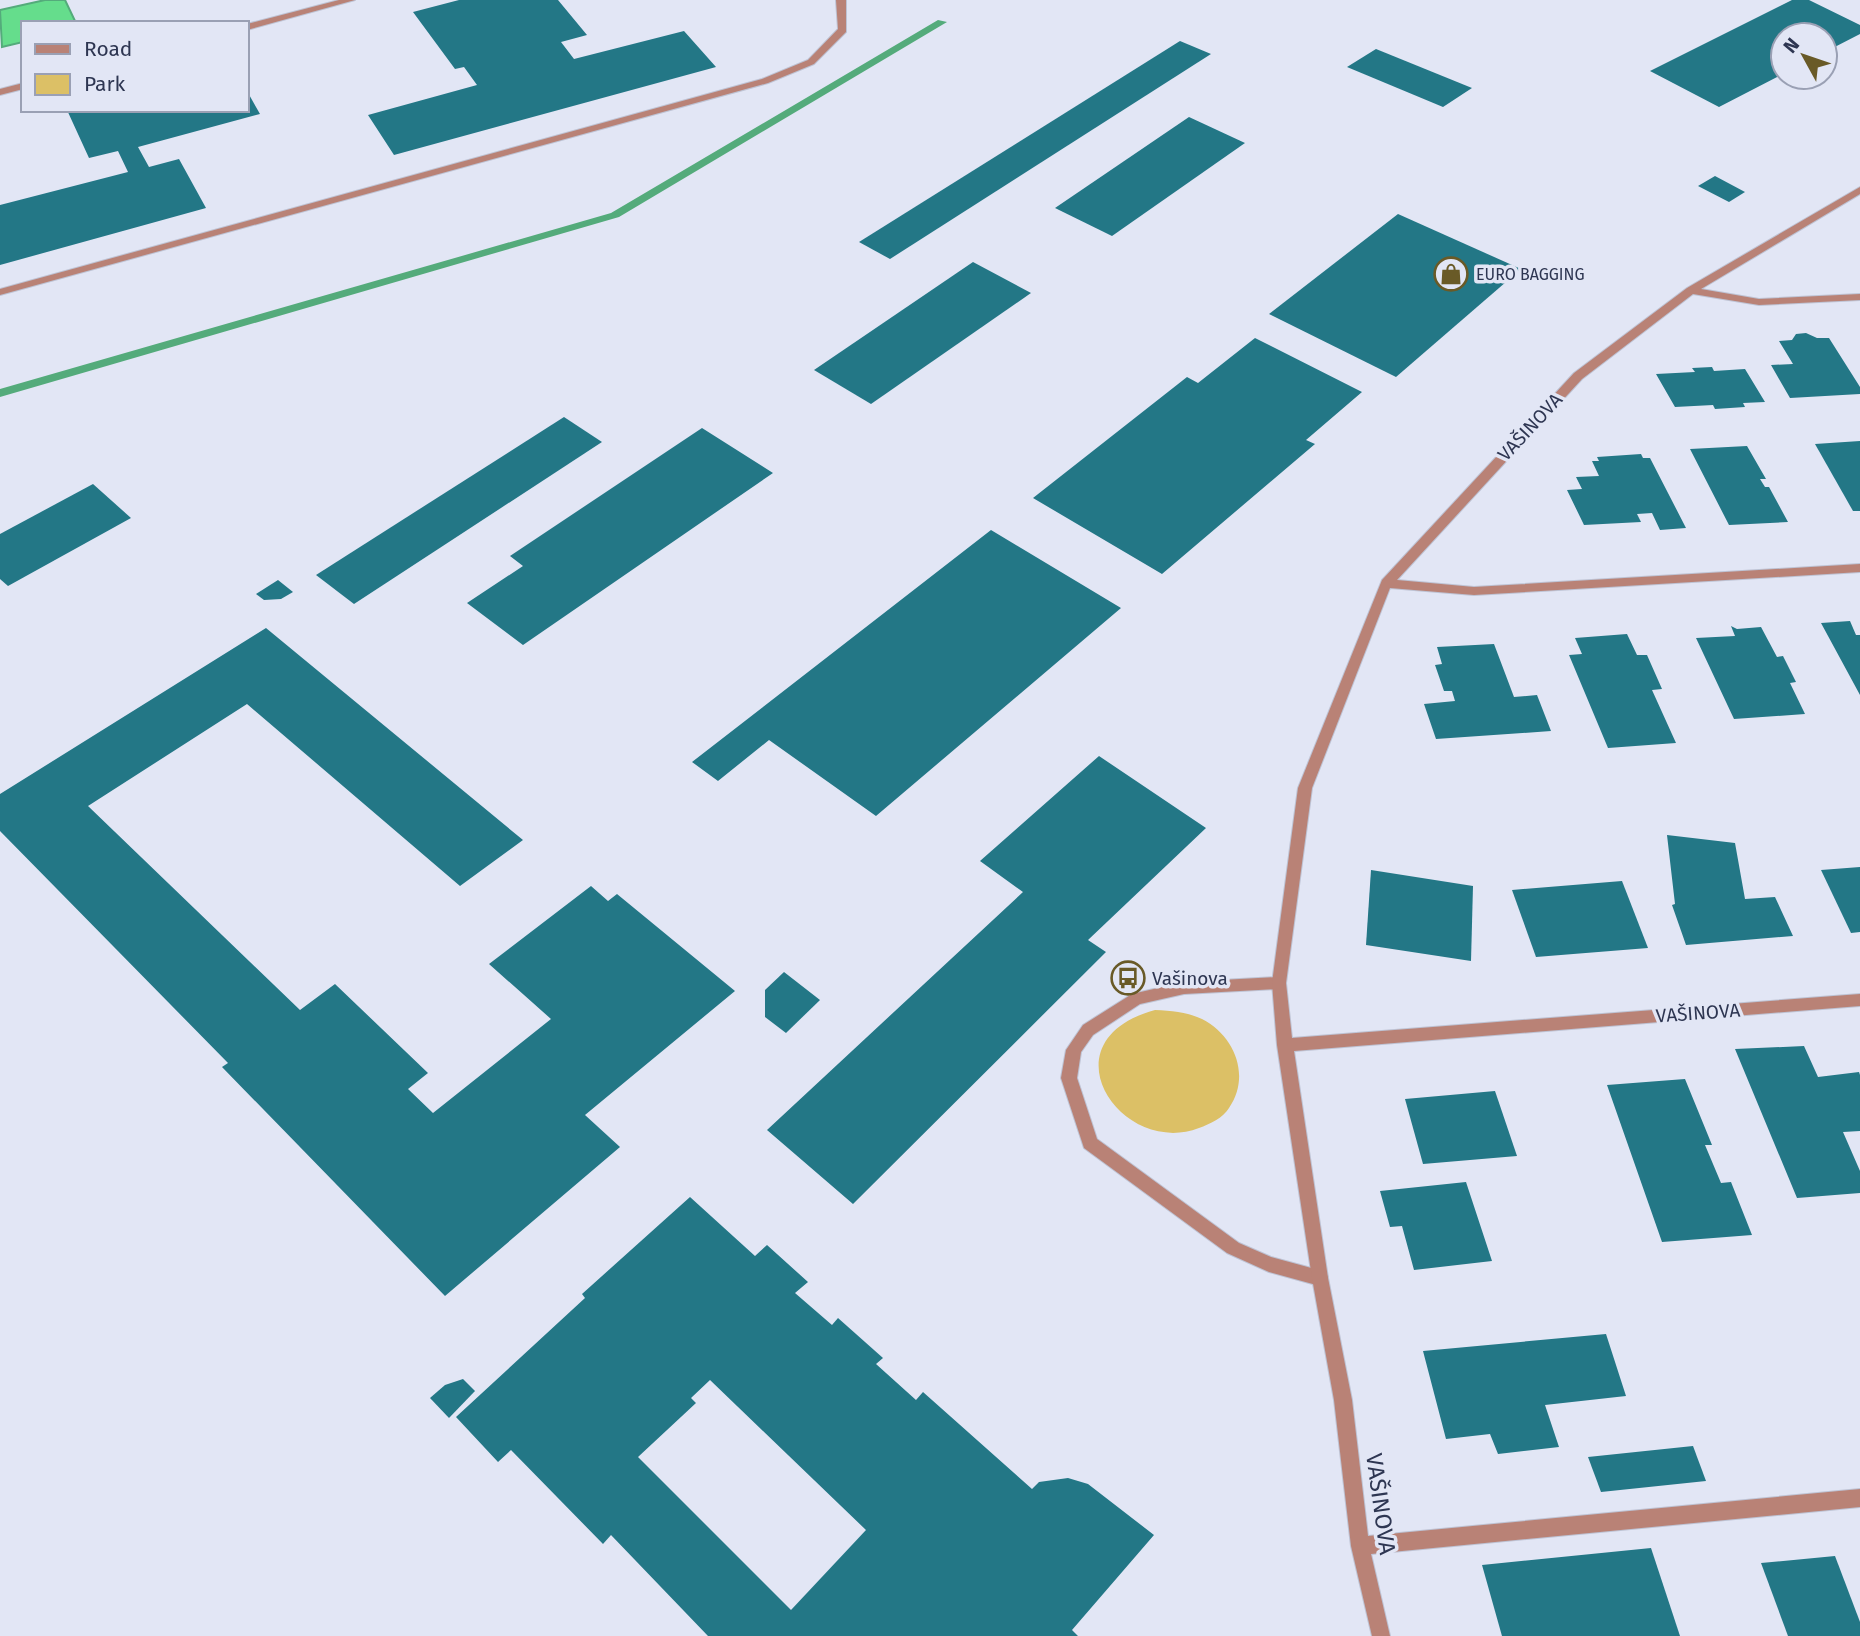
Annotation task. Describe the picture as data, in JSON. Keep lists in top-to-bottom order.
{
  "streets": {
    "street": ["VAŠINOVA"]
  },
  "places": {
    "shop": ["EURO BAGGING"],
    "bus stop": ["Vašinova"]
  },
  "legend": ["Road", "Park"],
  "north": "top left"
}
